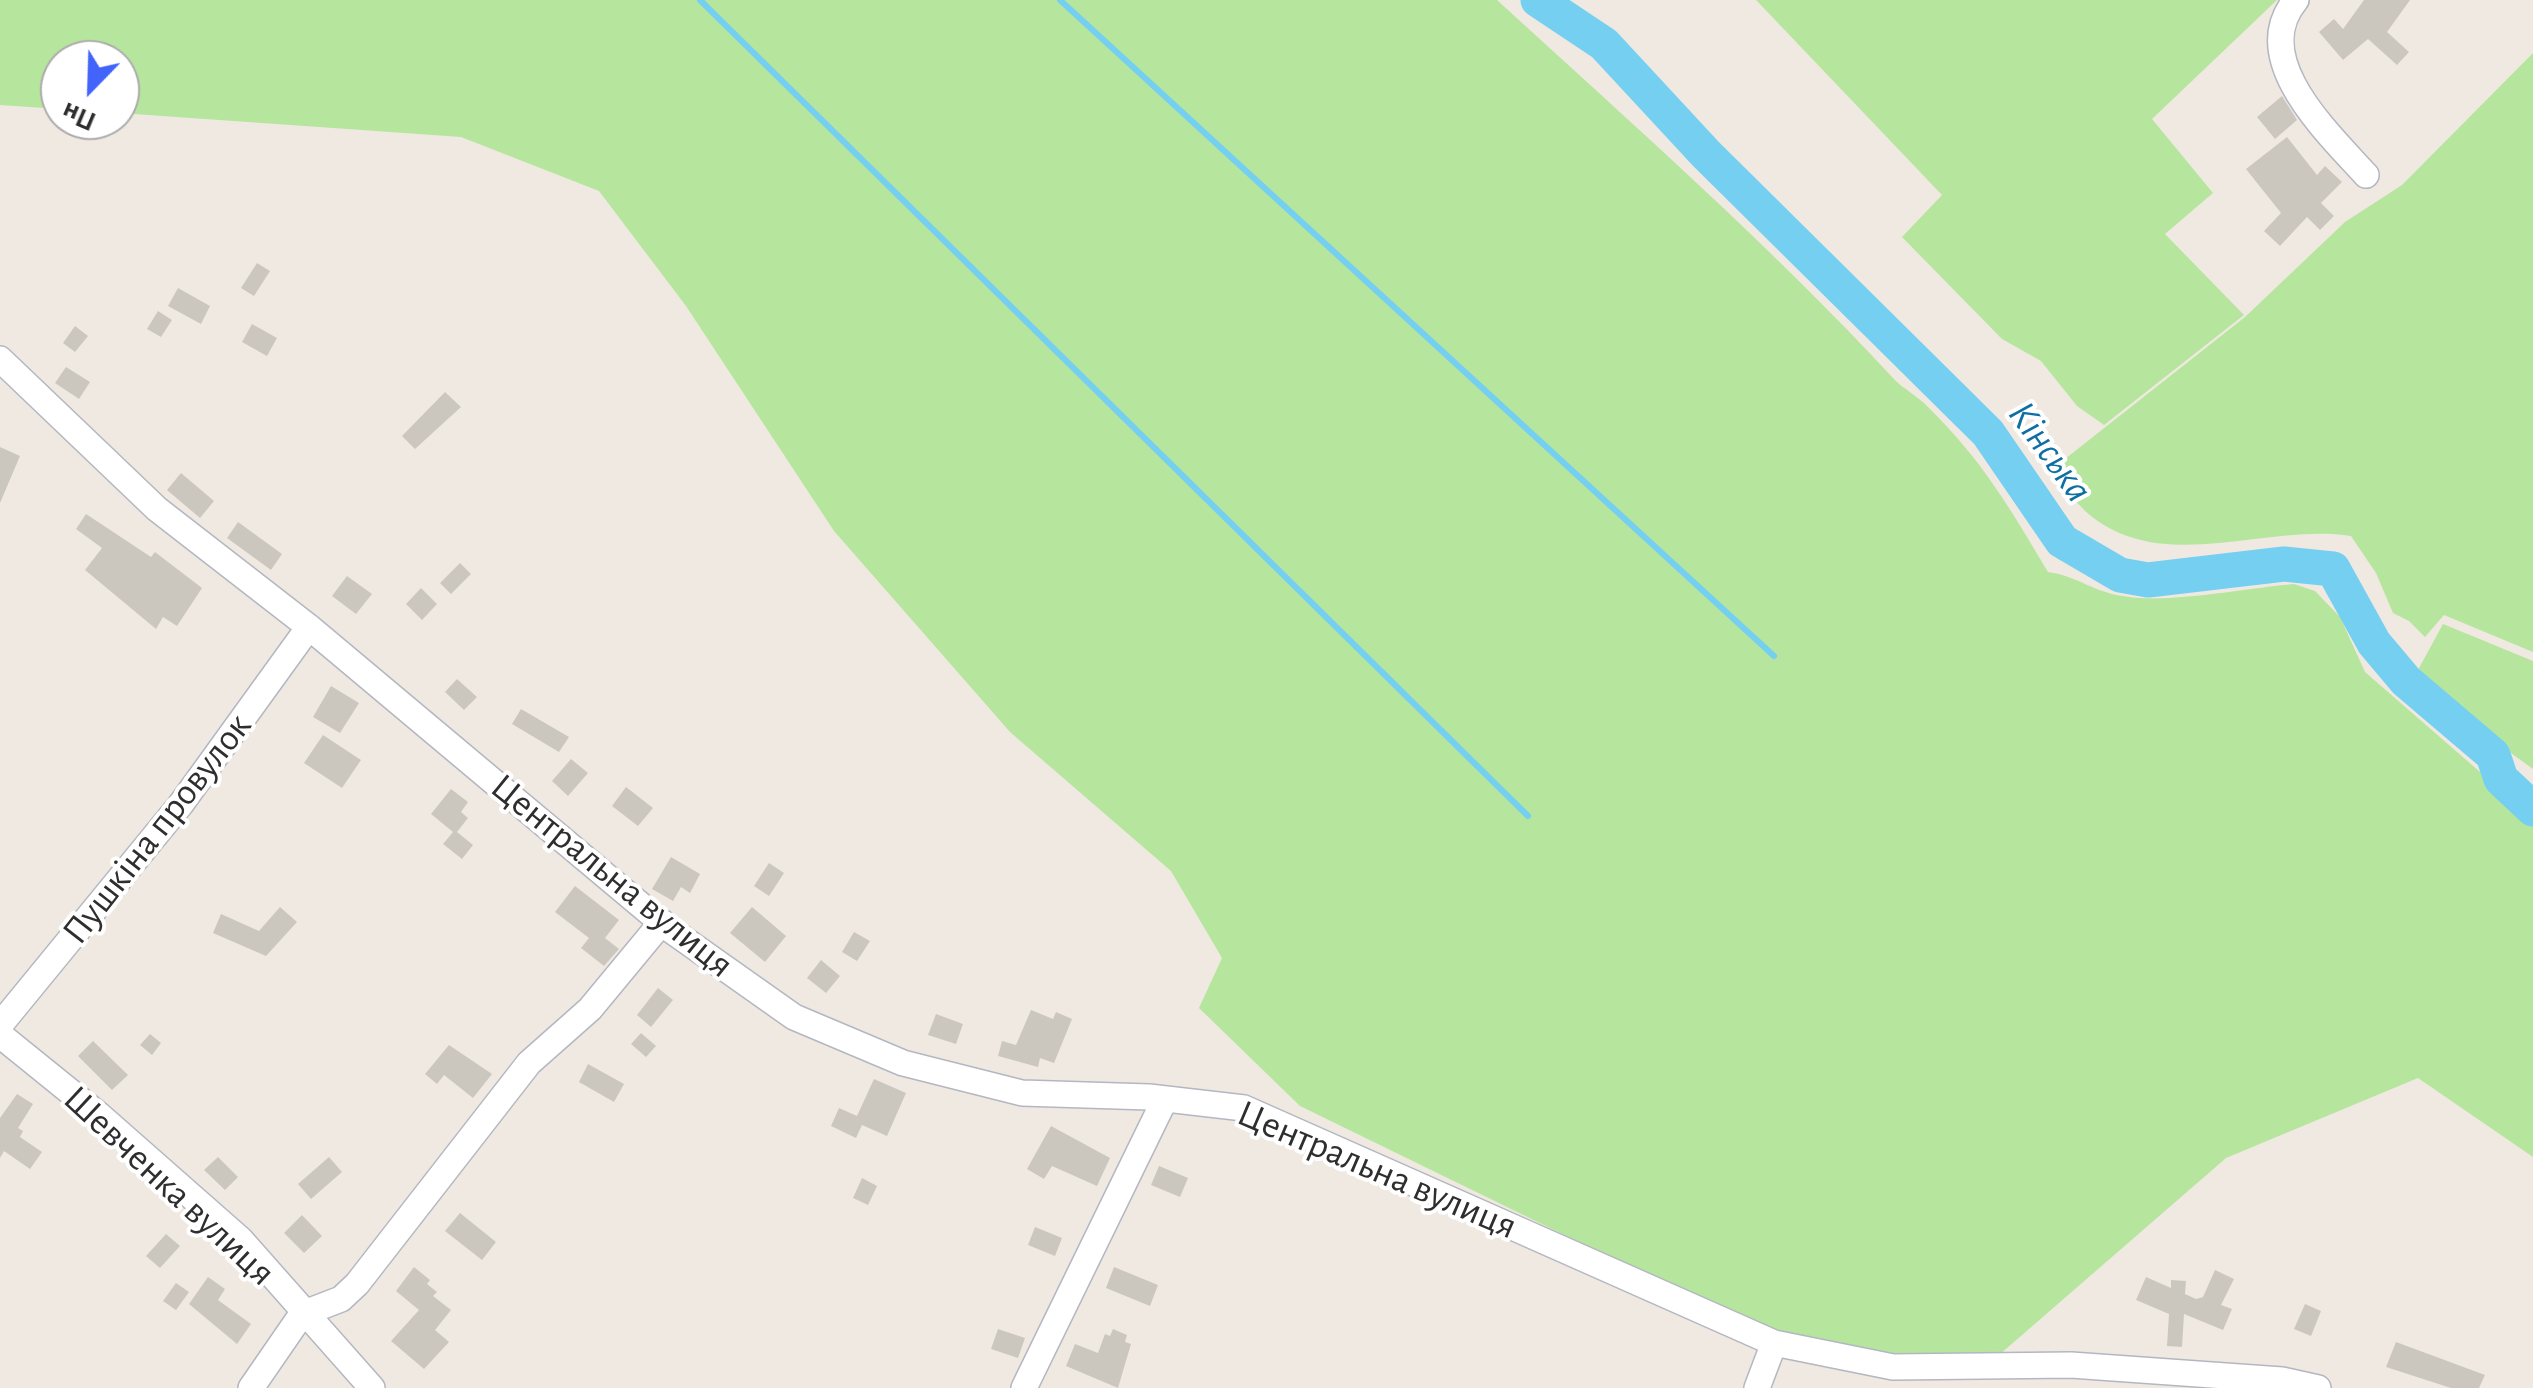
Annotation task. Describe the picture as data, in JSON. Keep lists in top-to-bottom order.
{
  "streets": {
    "street": ["Пушкіна провулок", "Центральна вулиця", "Шевченка вулиця"]
  },
  "crossings": [
    ["Пушкіна провулок", "Центральна вулиця"]
  ],
  "water": ["Кінська"],
  "north": "bottom left"
}
